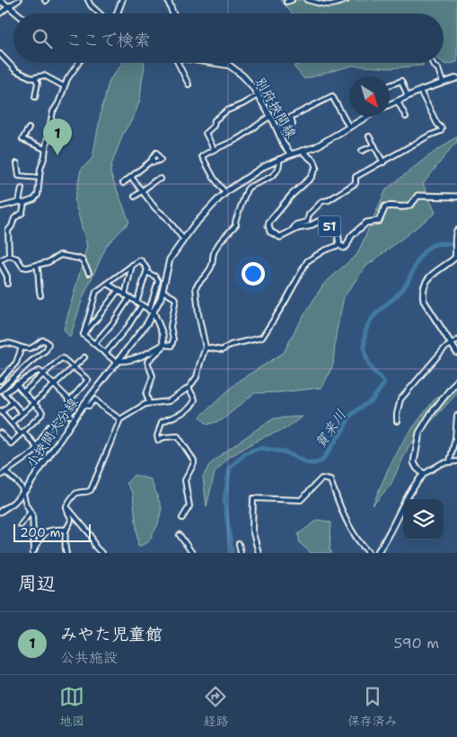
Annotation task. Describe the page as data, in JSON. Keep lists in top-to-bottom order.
{
  "streets": {
    "main road": ["別府挾間線", "51", "小挾間大分線"]
  },
  "crossings": [
    ["別府挾間線", "51"],
    ["別府挾間線", "小挾間大分線"]
  ],
  "water": ["賀来川"],
  "scale_bar": "200 m",
  "north": "bottom right",
  "page": {
    "search": "ここで検索",
    "pins": "1",
    "scale": "200 m",
    "heading": "周辺",
    "list": [
      {
        "mark": "1",
        "name": "みやた児童館",
        "note": "公共施設",
        "value": "590 m"
      }
    ],
    "nav": ["地図", "経路", "保存済み"]
  }
}
